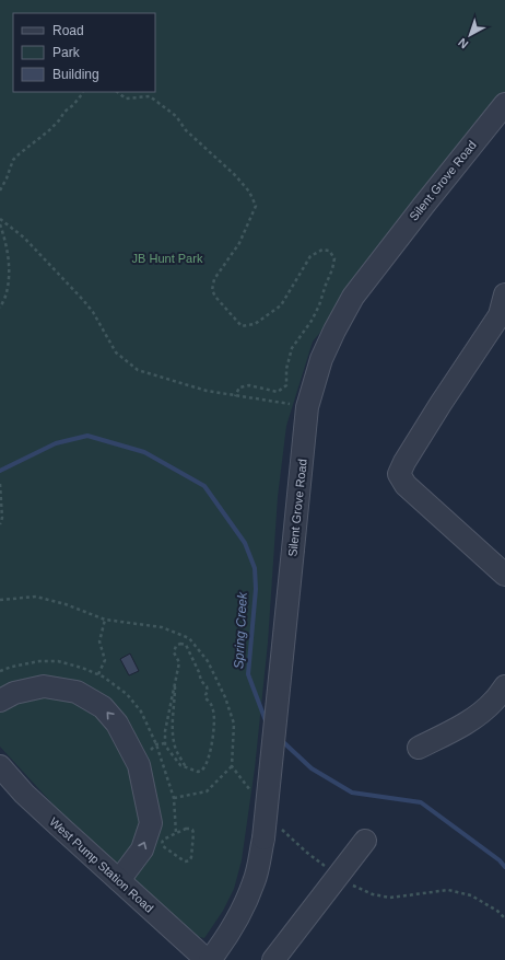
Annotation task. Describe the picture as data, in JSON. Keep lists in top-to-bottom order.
{
  "streets": {
    "street": ["Silent Grove Road", "West Pump Station Road"]
  },
  "water": ["Spring Creek"],
  "parks": ["JB Hunt Park"],
  "legend": ["Road", "Park", "Building"],
  "north": "bottom left"
}
